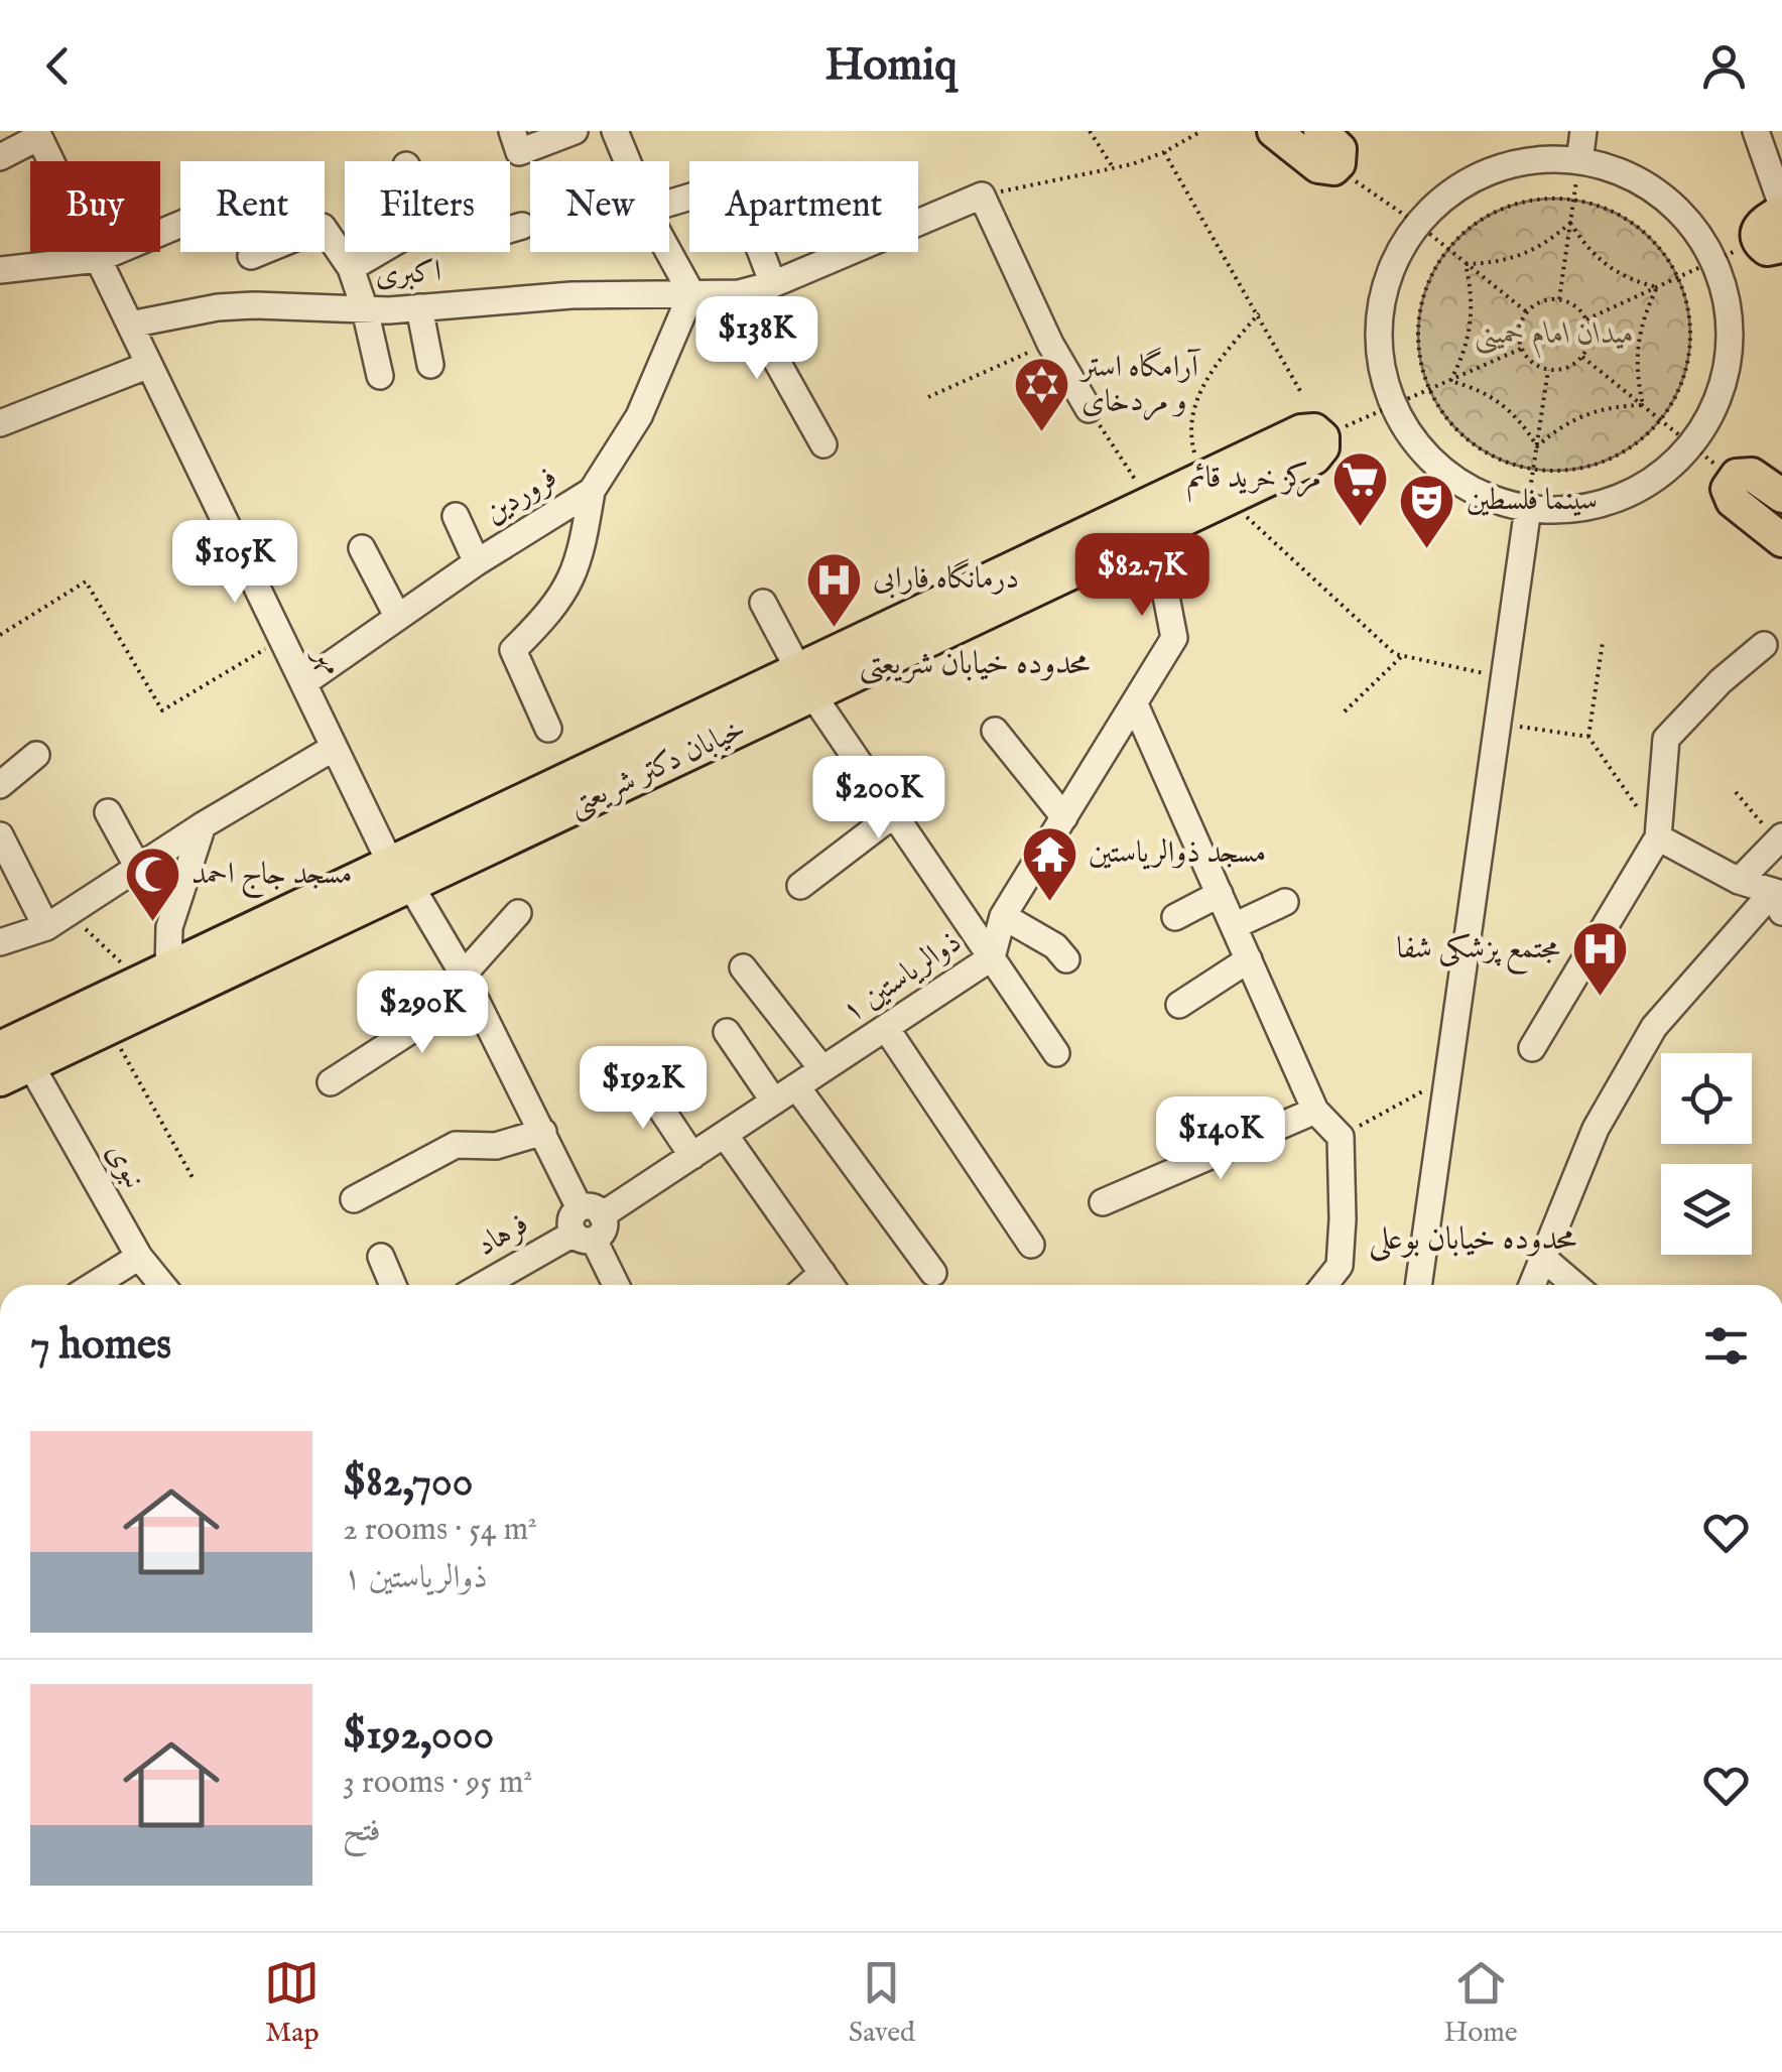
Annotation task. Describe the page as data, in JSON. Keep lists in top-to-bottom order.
{
  "streets": {
    "main road": ["خیابان دکتر شریعتی"],
    "street": [
      "اکبری",
      "فروردین",
      "مهر",
      "ذوالریاستین ۱",
      "نبوی",
      "فرهاد"
    ]
  },
  "crossings": [
    ["اکبری", "فروردین"],
    ["اکبری", "مهر"],
    ["فروردین", "مهر"],
    ["مهر", "خیابان دکتر شریعتی"],
    ["مهر", "ذوالریاستین ۱"],
    ["مهر", "فرهاد"],
    ["خیابان دکتر شریعتی", "ذوالریاستین ۱"],
    ["خیابان دکتر شریعتی", "نبوی"],
    ["ذوالریاستین ۱", "فرهاد"]
  ],
  "districts": ["محدوده خیابان شریعتی", "محدوده خیابان بوعلی"],
  "parks": ["میدان امام خمینی"],
  "places": {
    "synagogue": ["آرامگاه استر و مردخای"],
    "supermarket": ["مرکز خرید قائم"],
    "theatre": ["سینما فلسطین"],
    "hospital": ["درمانگاه فارابی", "مجتمع پزشکی شفا"],
    "temple": ["مسجد ذوالریاستین"],
    "mosque": ["مسجد جاج احمد"]
  },
  "page": {
    "header": "Homiq",
    "chip": [
      "Buy",
      "Rent",
      "Filters",
      "New",
      "Apartment"
    ],
    "price": [
      "$138K",
      "$105K",
      "$82.7K",
      "$200K",
      "$290K",
      "$192K",
      "$140K"
    ],
    "heading": "7 homes",
    "list": [
      {
        "name": "$82,700",
        "note": "2 rooms · 54 m² · ذوالریاستین ۱"
      },
      {
        "name": "$192,000",
        "note": "3 rooms · 95 m² · فتح"
      }
    ],
    "tabs": ["Map", "Saved", "Home"]
  }
}
